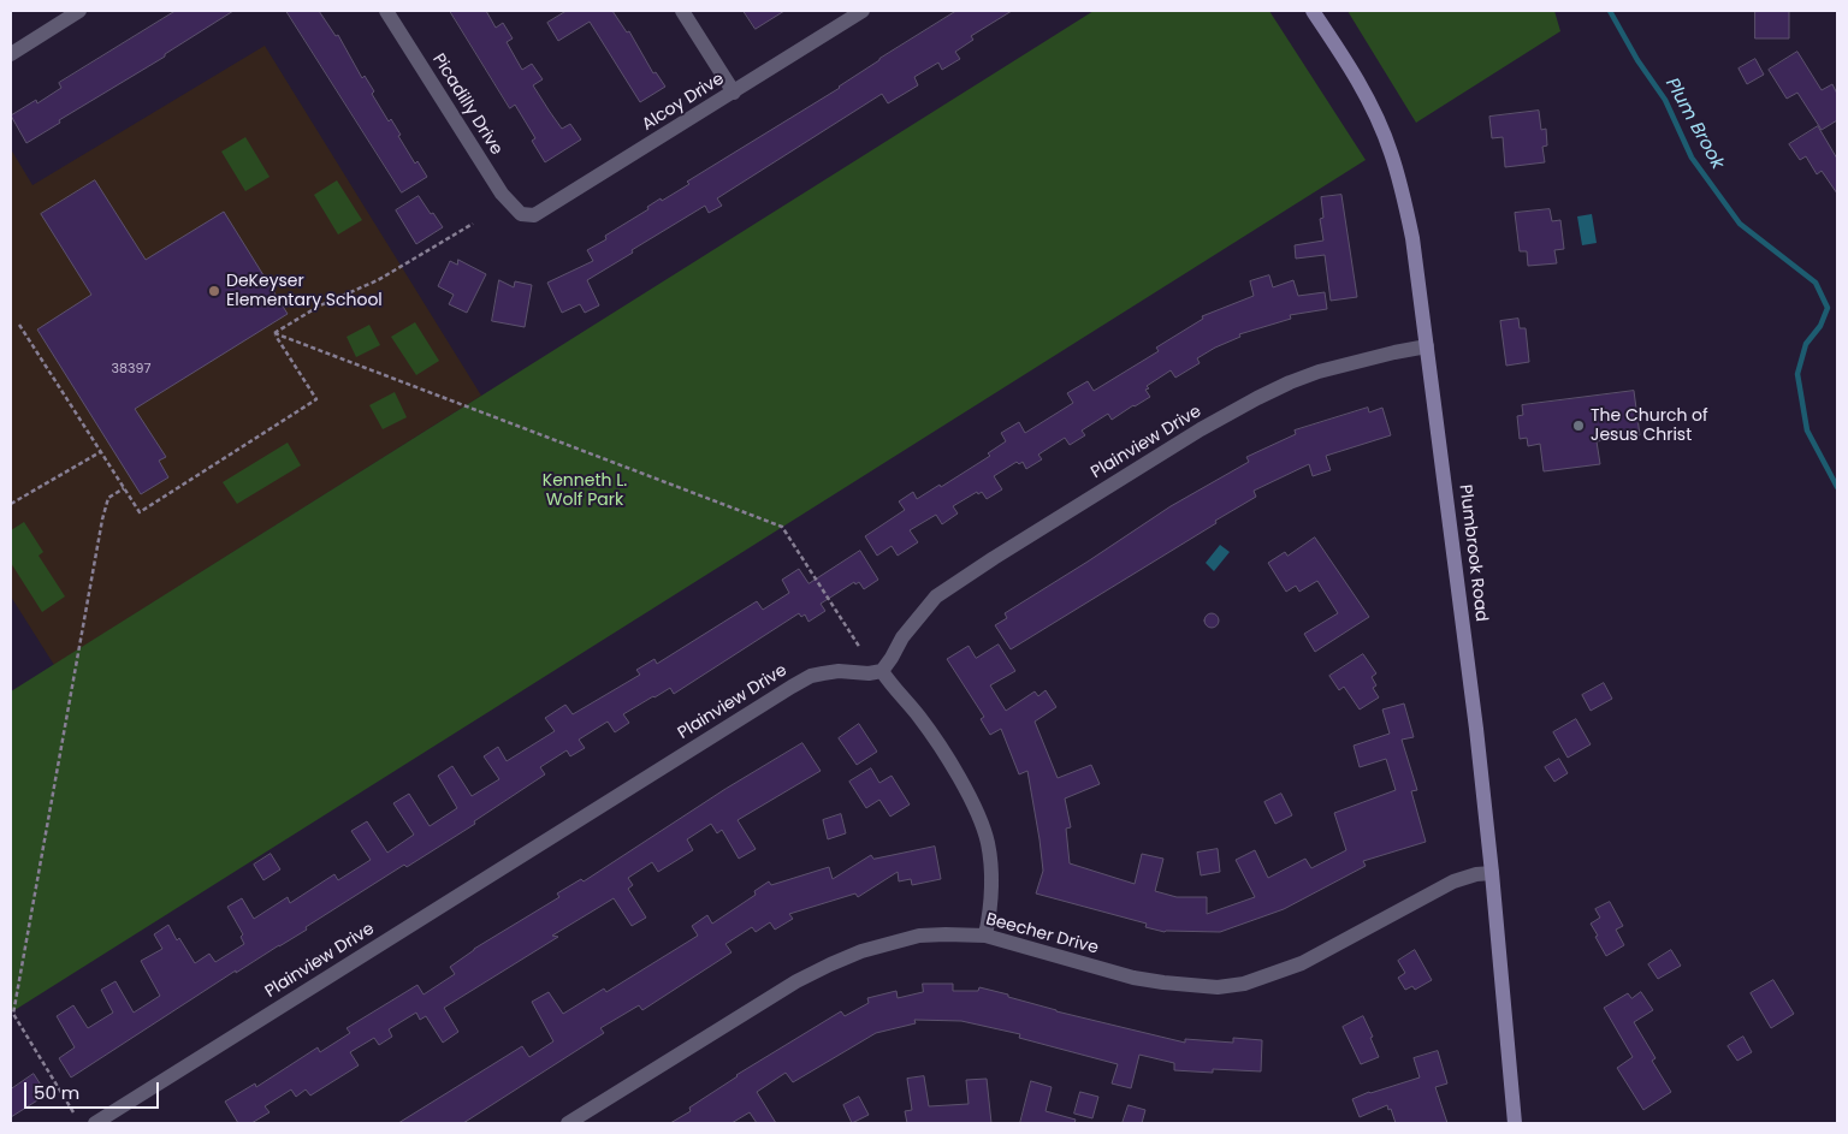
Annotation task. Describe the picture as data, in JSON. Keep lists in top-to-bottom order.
{
  "streets": {
    "street": [
      "Alcoy Drive",
      "Picadilly Drive",
      "Plainview Drive",
      "Plumbrook Road",
      "Beecher Drive"
    ]
  },
  "crossings": [
    ["Alcoy Drive", "Picadilly Drive"],
    ["Plainview Drive", "Plumbrook Road"],
    ["Plumbrook Road", "Beecher Drive"]
  ],
  "water": ["Plum Brook"],
  "parks": ["Kenneth L. Wolf Park"],
  "places": ["DeKeyser Elementary School", "The Church of Jesus Christ"],
  "house_numbers": ["38397"],
  "scale_bar": "50 m"
}
